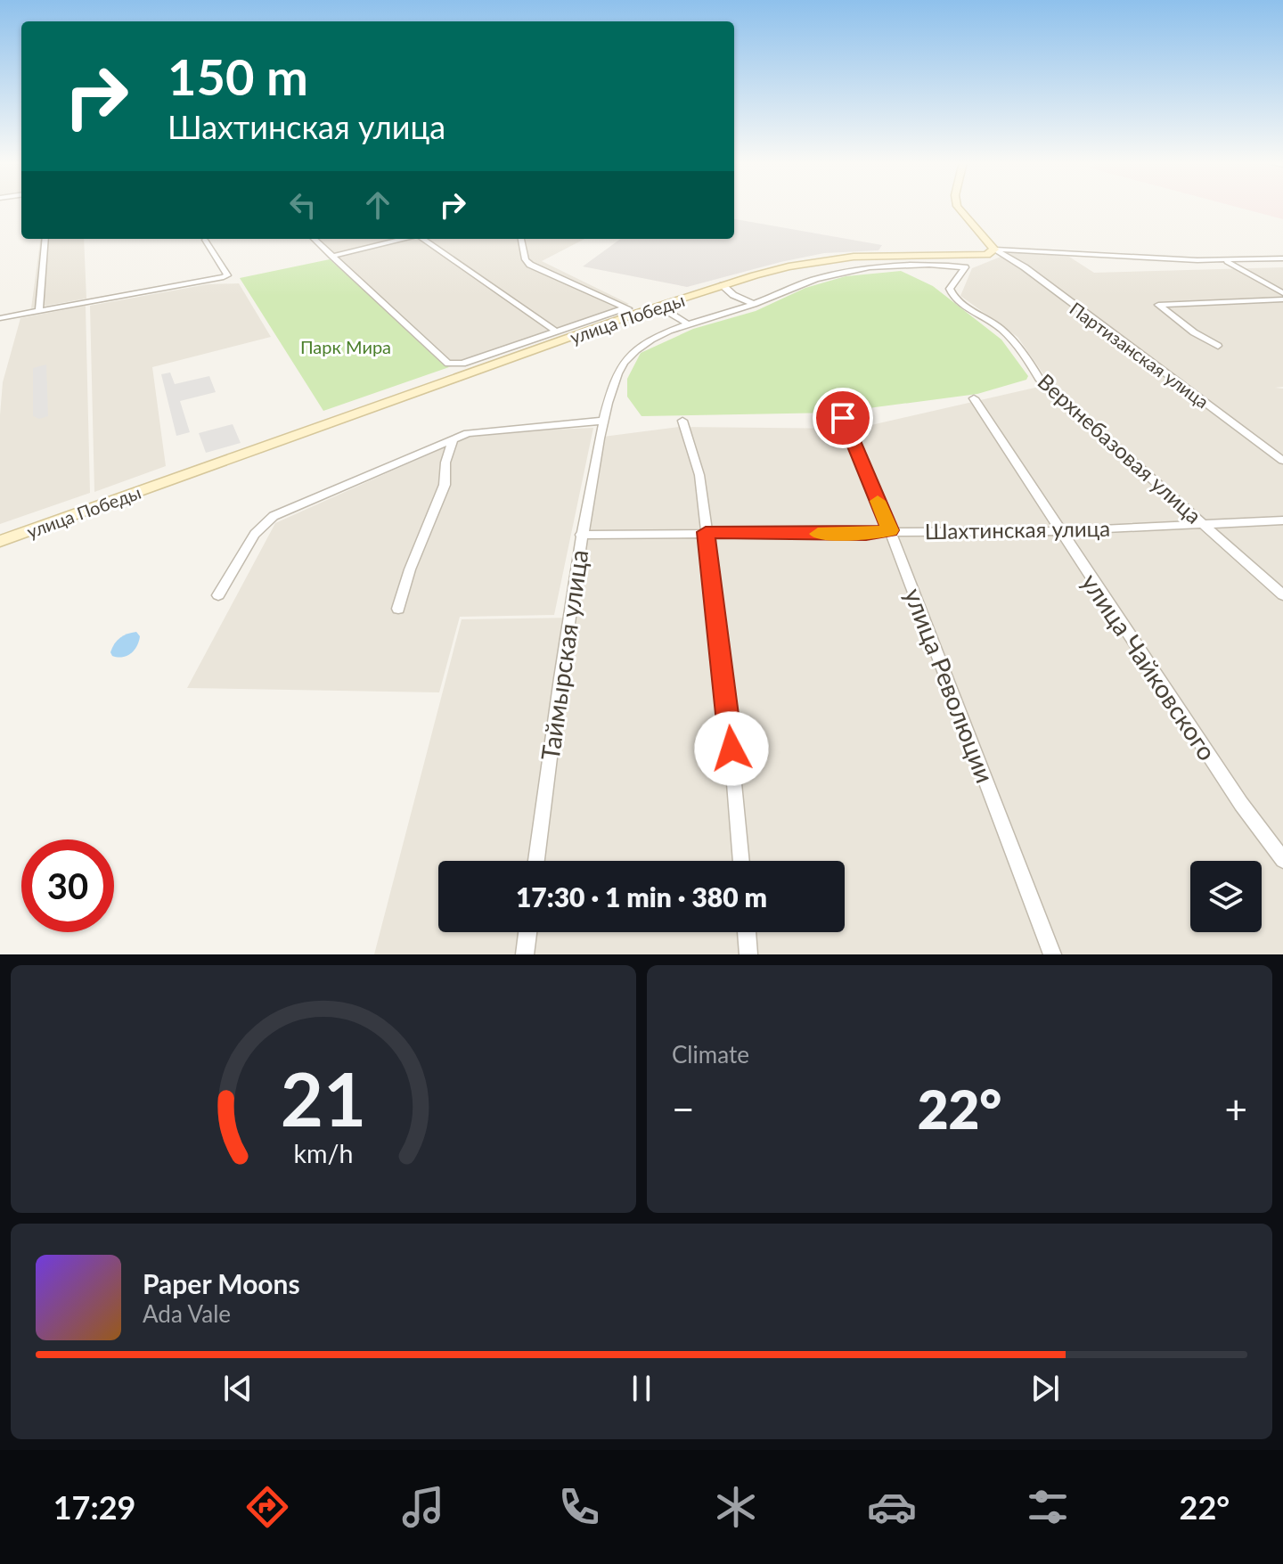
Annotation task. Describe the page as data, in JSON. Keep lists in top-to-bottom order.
{
  "streets": {
    "street": [
      "улица Победы",
      "Партизанская улица",
      "Верхнебазовая улица",
      "Шахтинская улица",
      "Таймырская улица",
      "улица Чайковского",
      "улица Революции"
    ]
  },
  "crossings": [
    ["улица Победы", "Партизанская улица"],
    ["улица Победы", "Верхнебазовая улица"],
    ["улица Победы", "Таймырская улица"],
    ["Верхнебазовая улица", "Шахтинская улица"],
    ["Верхнебазовая улица", "Таймырская улица"],
    ["Шахтинская улица", "Таймырская улица"],
    ["Шахтинская улица", "улица Чайковского"],
    ["Шахтинская улица", "улица Революции"]
  ],
  "parks": ["Парк Мира"],
  "page": {
    "turn": ["150 m", "Шахтинская улица"],
    "limit": "30",
    "trip": "17:30 · 1 min · 380 m",
    "tile": "Climate",
    "heat": ["−", "22°", "+"],
    "song": ["Paper Moons", "Ada Vale"],
    "tabs": ["17:29", "22°"],
    "gauge": ["21", "km/h"]
  }
}
